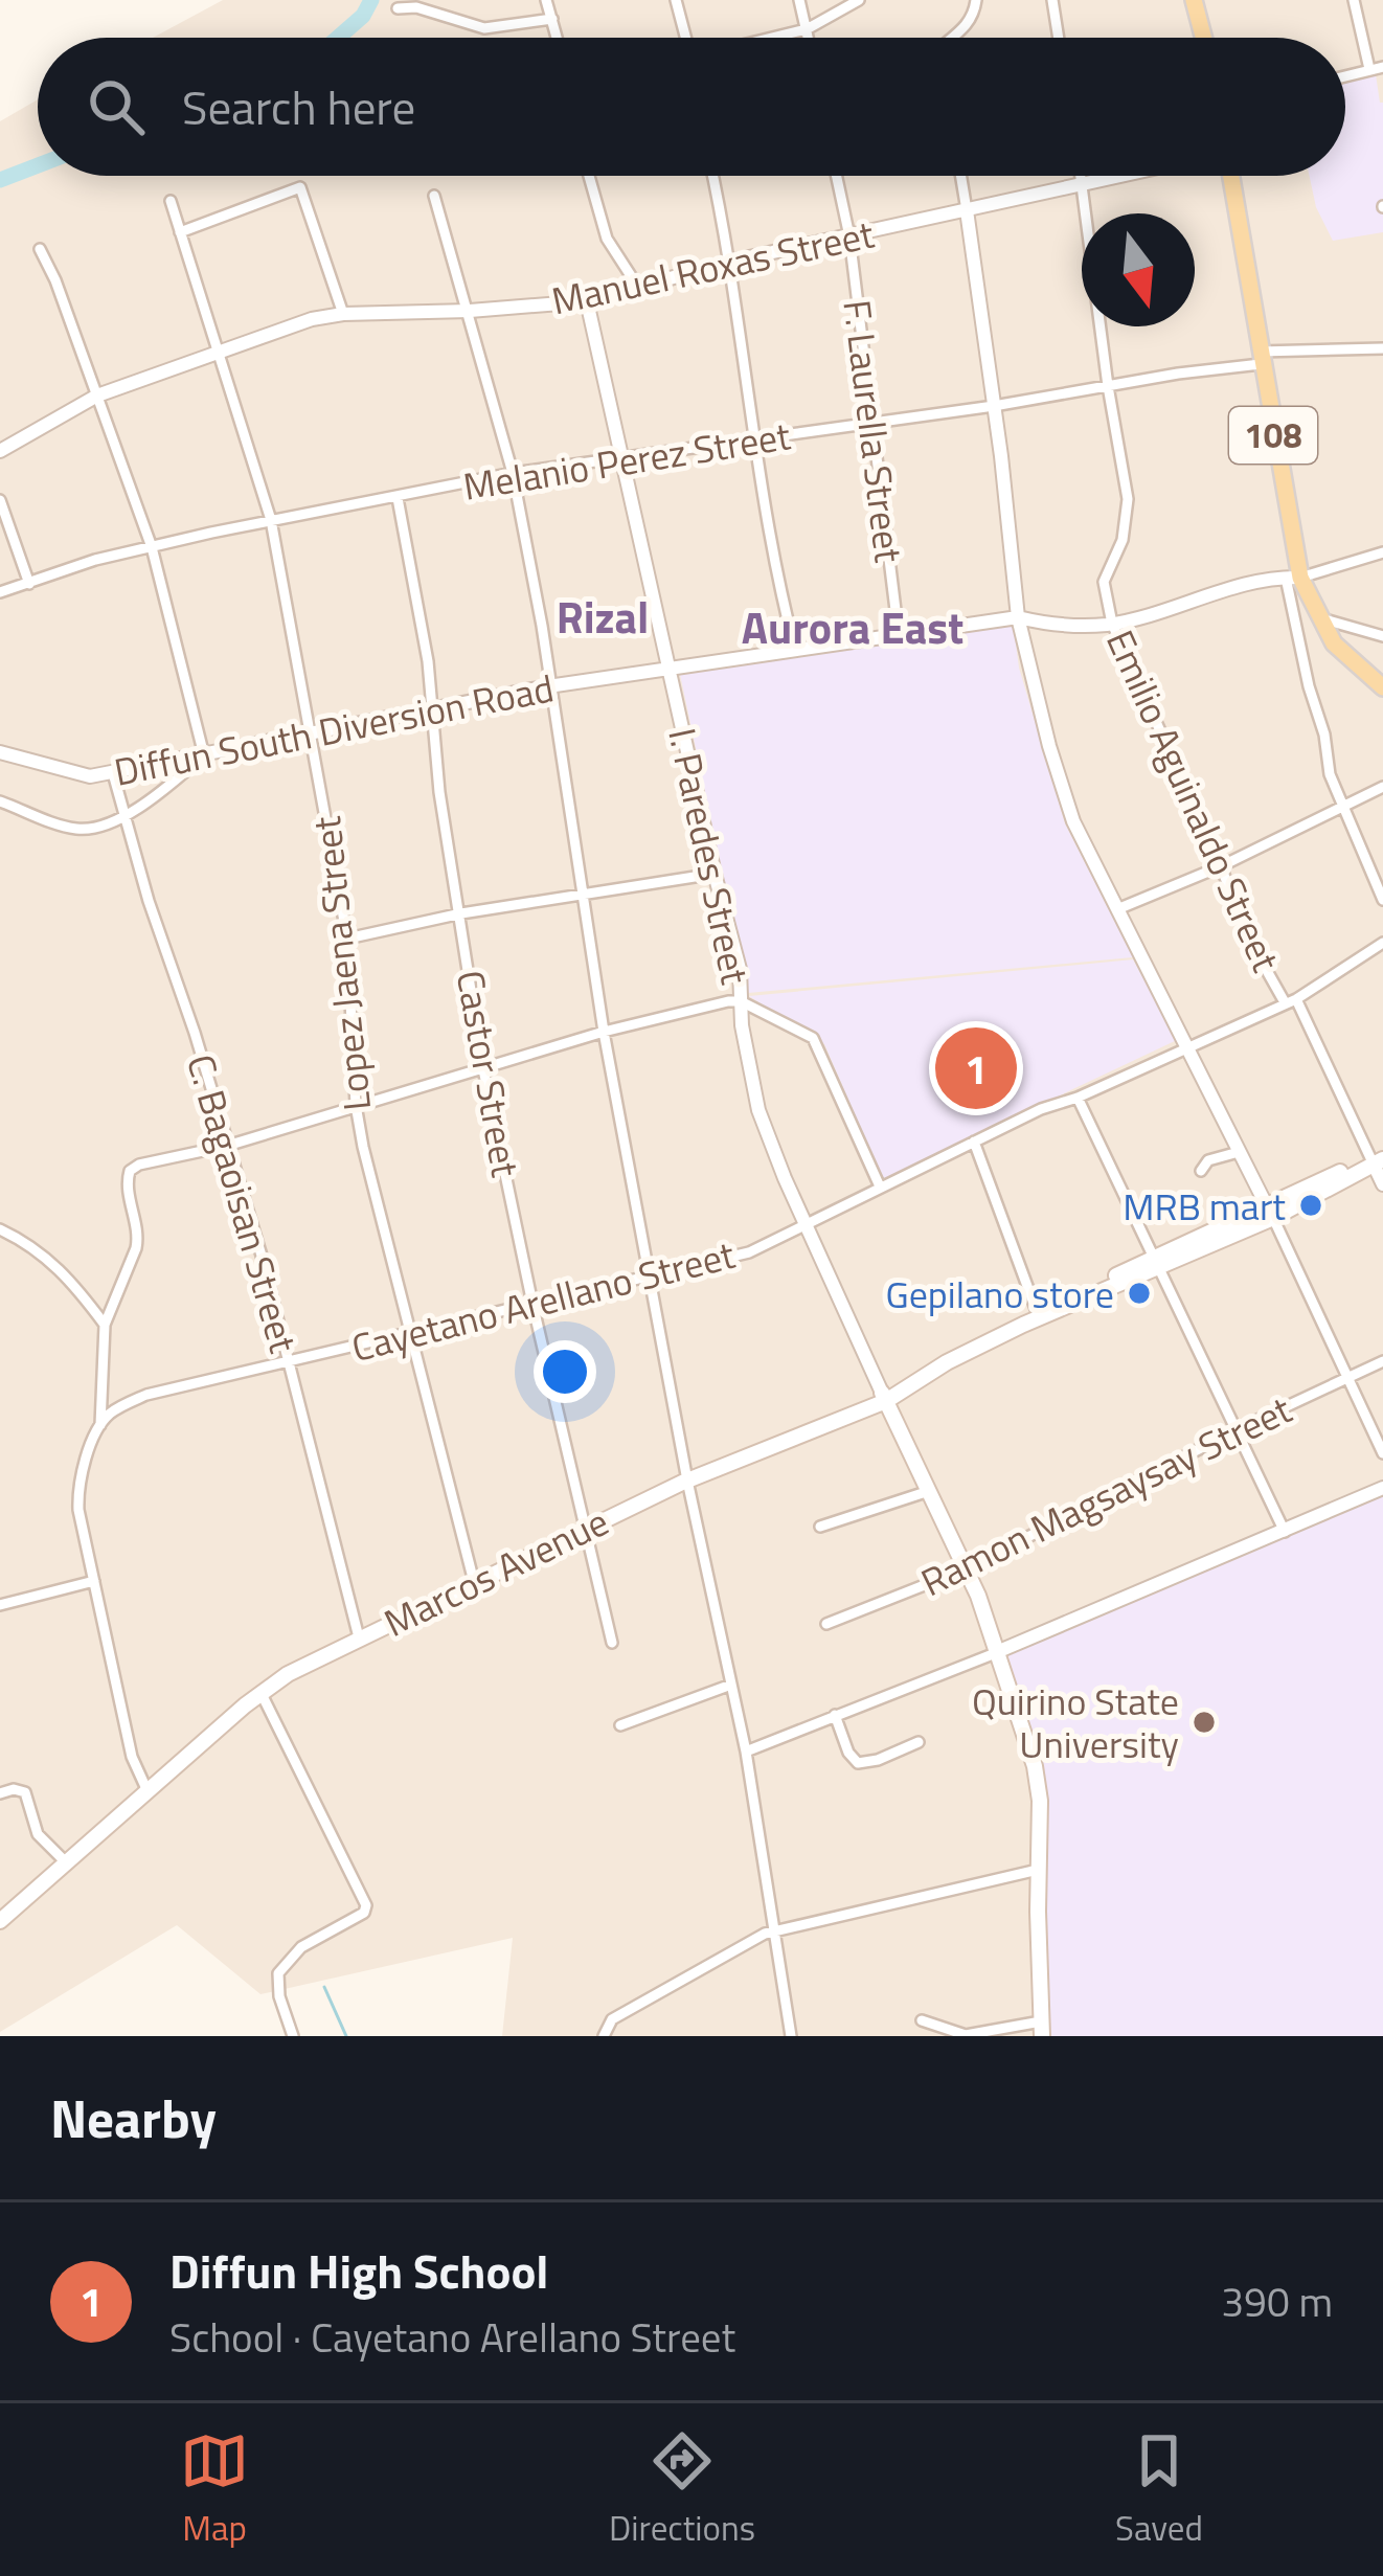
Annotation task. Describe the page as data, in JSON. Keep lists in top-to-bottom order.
{
  "streets": {
    "main road": ["108", "Marcos Avenue"],
    "street": [
      "Manuel Roxas Street",
      "F. Laurella Street",
      "Melanio Perez Street",
      "Diffun South Diversion Road",
      "Emilio Aguinaldo Street",
      "I. Paredes Street",
      "Lopez Jaena Street",
      "Castor Street",
      "C. Bagaoisan Street",
      "Cayetano Arellano Street",
      "Ramon Magsaysay Street"
    ]
  },
  "crossings": [
    ["Manuel Roxas Street", "F. Laurella Street"],
    ["Manuel Roxas Street", "Emilio Aguinaldo Street"],
    ["Manuel Roxas Street", "I. Paredes Street"],
    ["Manuel Roxas Street", "Lopez Jaena Street"],
    ["F. Laurella Street", "Melanio Perez Street"],
    ["F. Laurella Street", "Diffun South Diversion Road"],
    ["108", "Melanio Perez Street"],
    ["108", "Diffun South Diversion Road"],
    ["Melanio Perez Street", "Emilio Aguinaldo Street"],
    ["Melanio Perez Street", "I. Paredes Street"],
    ["Melanio Perez Street", "Lopez Jaena Street"],
    ["Melanio Perez Street", "Castor Street"],
    ["Diffun South Diversion Road", "Emilio Aguinaldo Street"],
    ["Diffun South Diversion Road", "I. Paredes Street"],
    ["Diffun South Diversion Road", "Lopez Jaena Street"],
    ["Diffun South Diversion Road", "Castor Street"],
    ["Diffun South Diversion Road", "C. Bagaoisan Street"],
    ["Emilio Aguinaldo Street", "Cayetano Arellano Street"],
    ["Emilio Aguinaldo Street", "Marcos Avenue"],
    ["I. Paredes Street", "Cayetano Arellano Street"],
    ["I. Paredes Street", "Marcos Avenue"],
    ["Lopez Jaena Street", "Cayetano Arellano Street"],
    ["Lopez Jaena Street", "Marcos Avenue"],
    ["Castor Street", "Cayetano Arellano Street"],
    ["Castor Street", "Marcos Avenue"],
    ["C. Bagaoisan Street", "Cayetano Arellano Street"],
    ["C. Bagaoisan Street", "Marcos Avenue"]
  ],
  "districts": ["Rizal", "Aurora East"],
  "places": ["MRB mart", "Gepilano store", "Quirino State University"],
  "north": "bottom",
  "page": {
    "search": "Search here",
    "pins": "1",
    "heading": "Nearby",
    "list": [
      {
        "mark": "1",
        "name": "Diffun High School",
        "note": "School · Cayetano Arellano Street",
        "value": "390 m"
      }
    ],
    "nav": ["Map", "Directions", "Saved"]
  }
}
